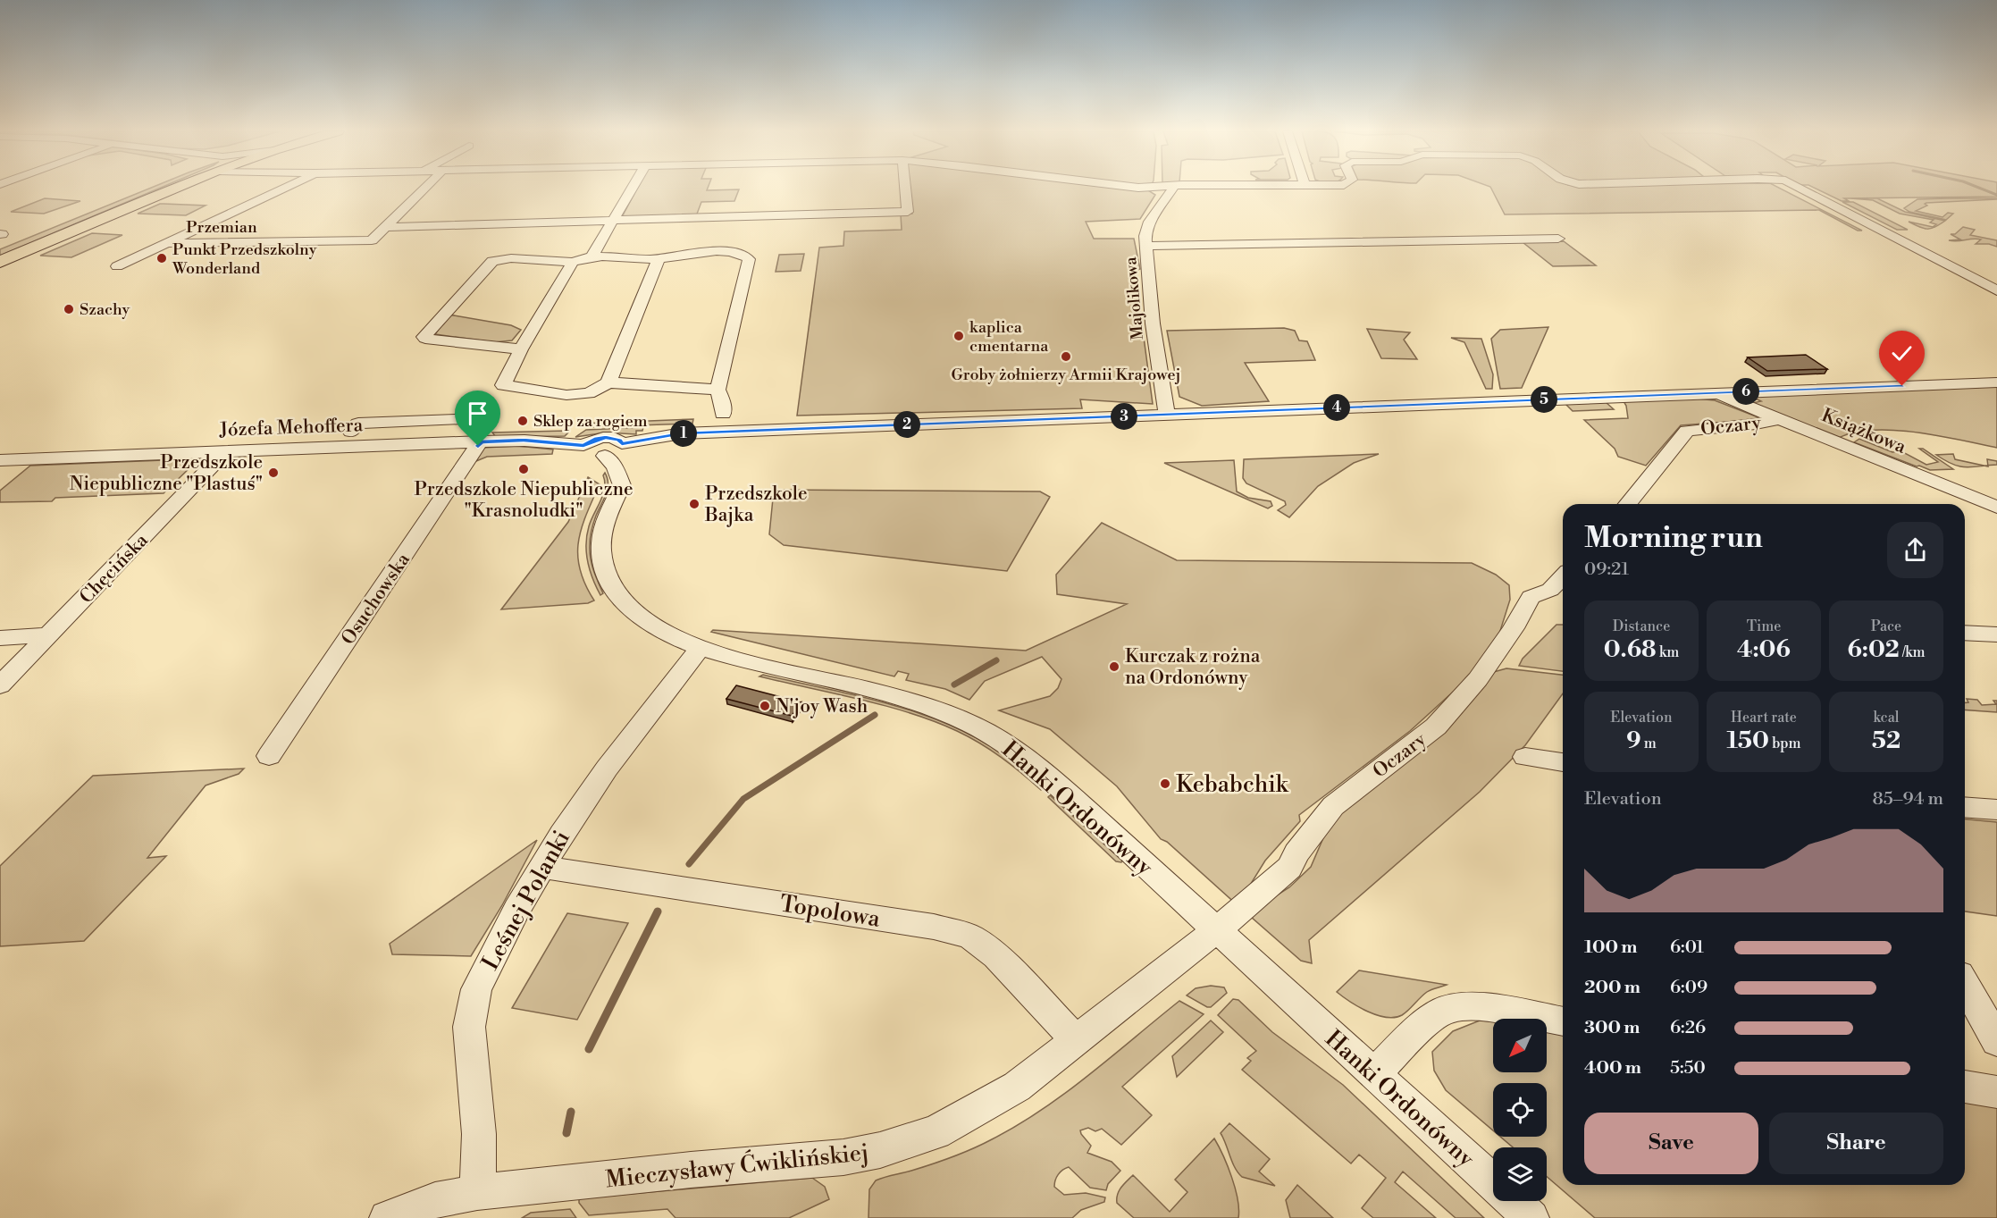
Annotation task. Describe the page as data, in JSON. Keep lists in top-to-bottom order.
{
  "streets": {
    "street": [
      "Przemian",
      "Majolikowa",
      "Oczary",
      "Józefa Mehoffera",
      "Książkowa",
      "Chęcińska",
      "Osuchowska",
      "Hanki Ordonówny",
      "Leśnej Polanki",
      "Topolowa",
      "Mieczysławy Ćwiklińskiej"
    ]
  },
  "crossings": [
    ["Oczary", "Książkowa"],
    ["Oczary", "Hanki Ordonówny"],
    ["Oczary", "Mieczysławy Ćwiklińskiej"],
    ["Józefa Mehoffera", "Chęcińska"],
    ["Józefa Mehoffera", "Osuchowska"],
    ["Hanki Ordonówny", "Leśnej Polanki"],
    ["Hanki Ordonówny", "Mieczysławy Ćwiklińskiej"],
    ["Leśnej Polanki", "Topolowa"],
    ["Leśnej Polanki", "Mieczysławy Ćwiklińskiej"],
    ["Topolowa", "Mieczysławy Ćwiklińskiej"]
  ],
  "places": [
    "Punkt Przedszkolny Wonderland",
    "Szachy",
    "kaplica cmentarna",
    "Groby żołnierzy Armii Krajowej",
    "Sklep za rogiem",
    "Przedszkole Niepubliczne \"Krasnoludki\"",
    "Przedszkole Niepubliczne \"Plastuś\"",
    "Przedszkole Bajka",
    "Kurczak z rożna na Ordonówny",
    "N'joy Wash",
    "Kebabchik"
  ],
  "north": "bottom left",
  "page": {
    "pins": [
      "6",
      "5",
      "4",
      "3",
      "2",
      "1"
    ],
    "heading": ["Morning run", "09:21"],
    "stats": [
      ["Distance", "0.68 km"],
      ["Time", "4:06"],
      ["Pace", "6:02 /km"],
      ["Elevation", "9 m"],
      ["Heart rate", "150 bpm"],
      ["kcal", "52"]
    ],
    "chart": ["Elevation", "85–94 m"],
    "list": [
      {
        "name": "100 m",
        "note": "6:01"
      },
      {
        "name": "200 m",
        "note": "6:09"
      },
      {
        "name": "300 m",
        "note": "6:26"
      },
      {
        "name": "400 m",
        "note": "5:50"
      }
    ],
    "buttons": ["Save", "Share"]
  }
}
